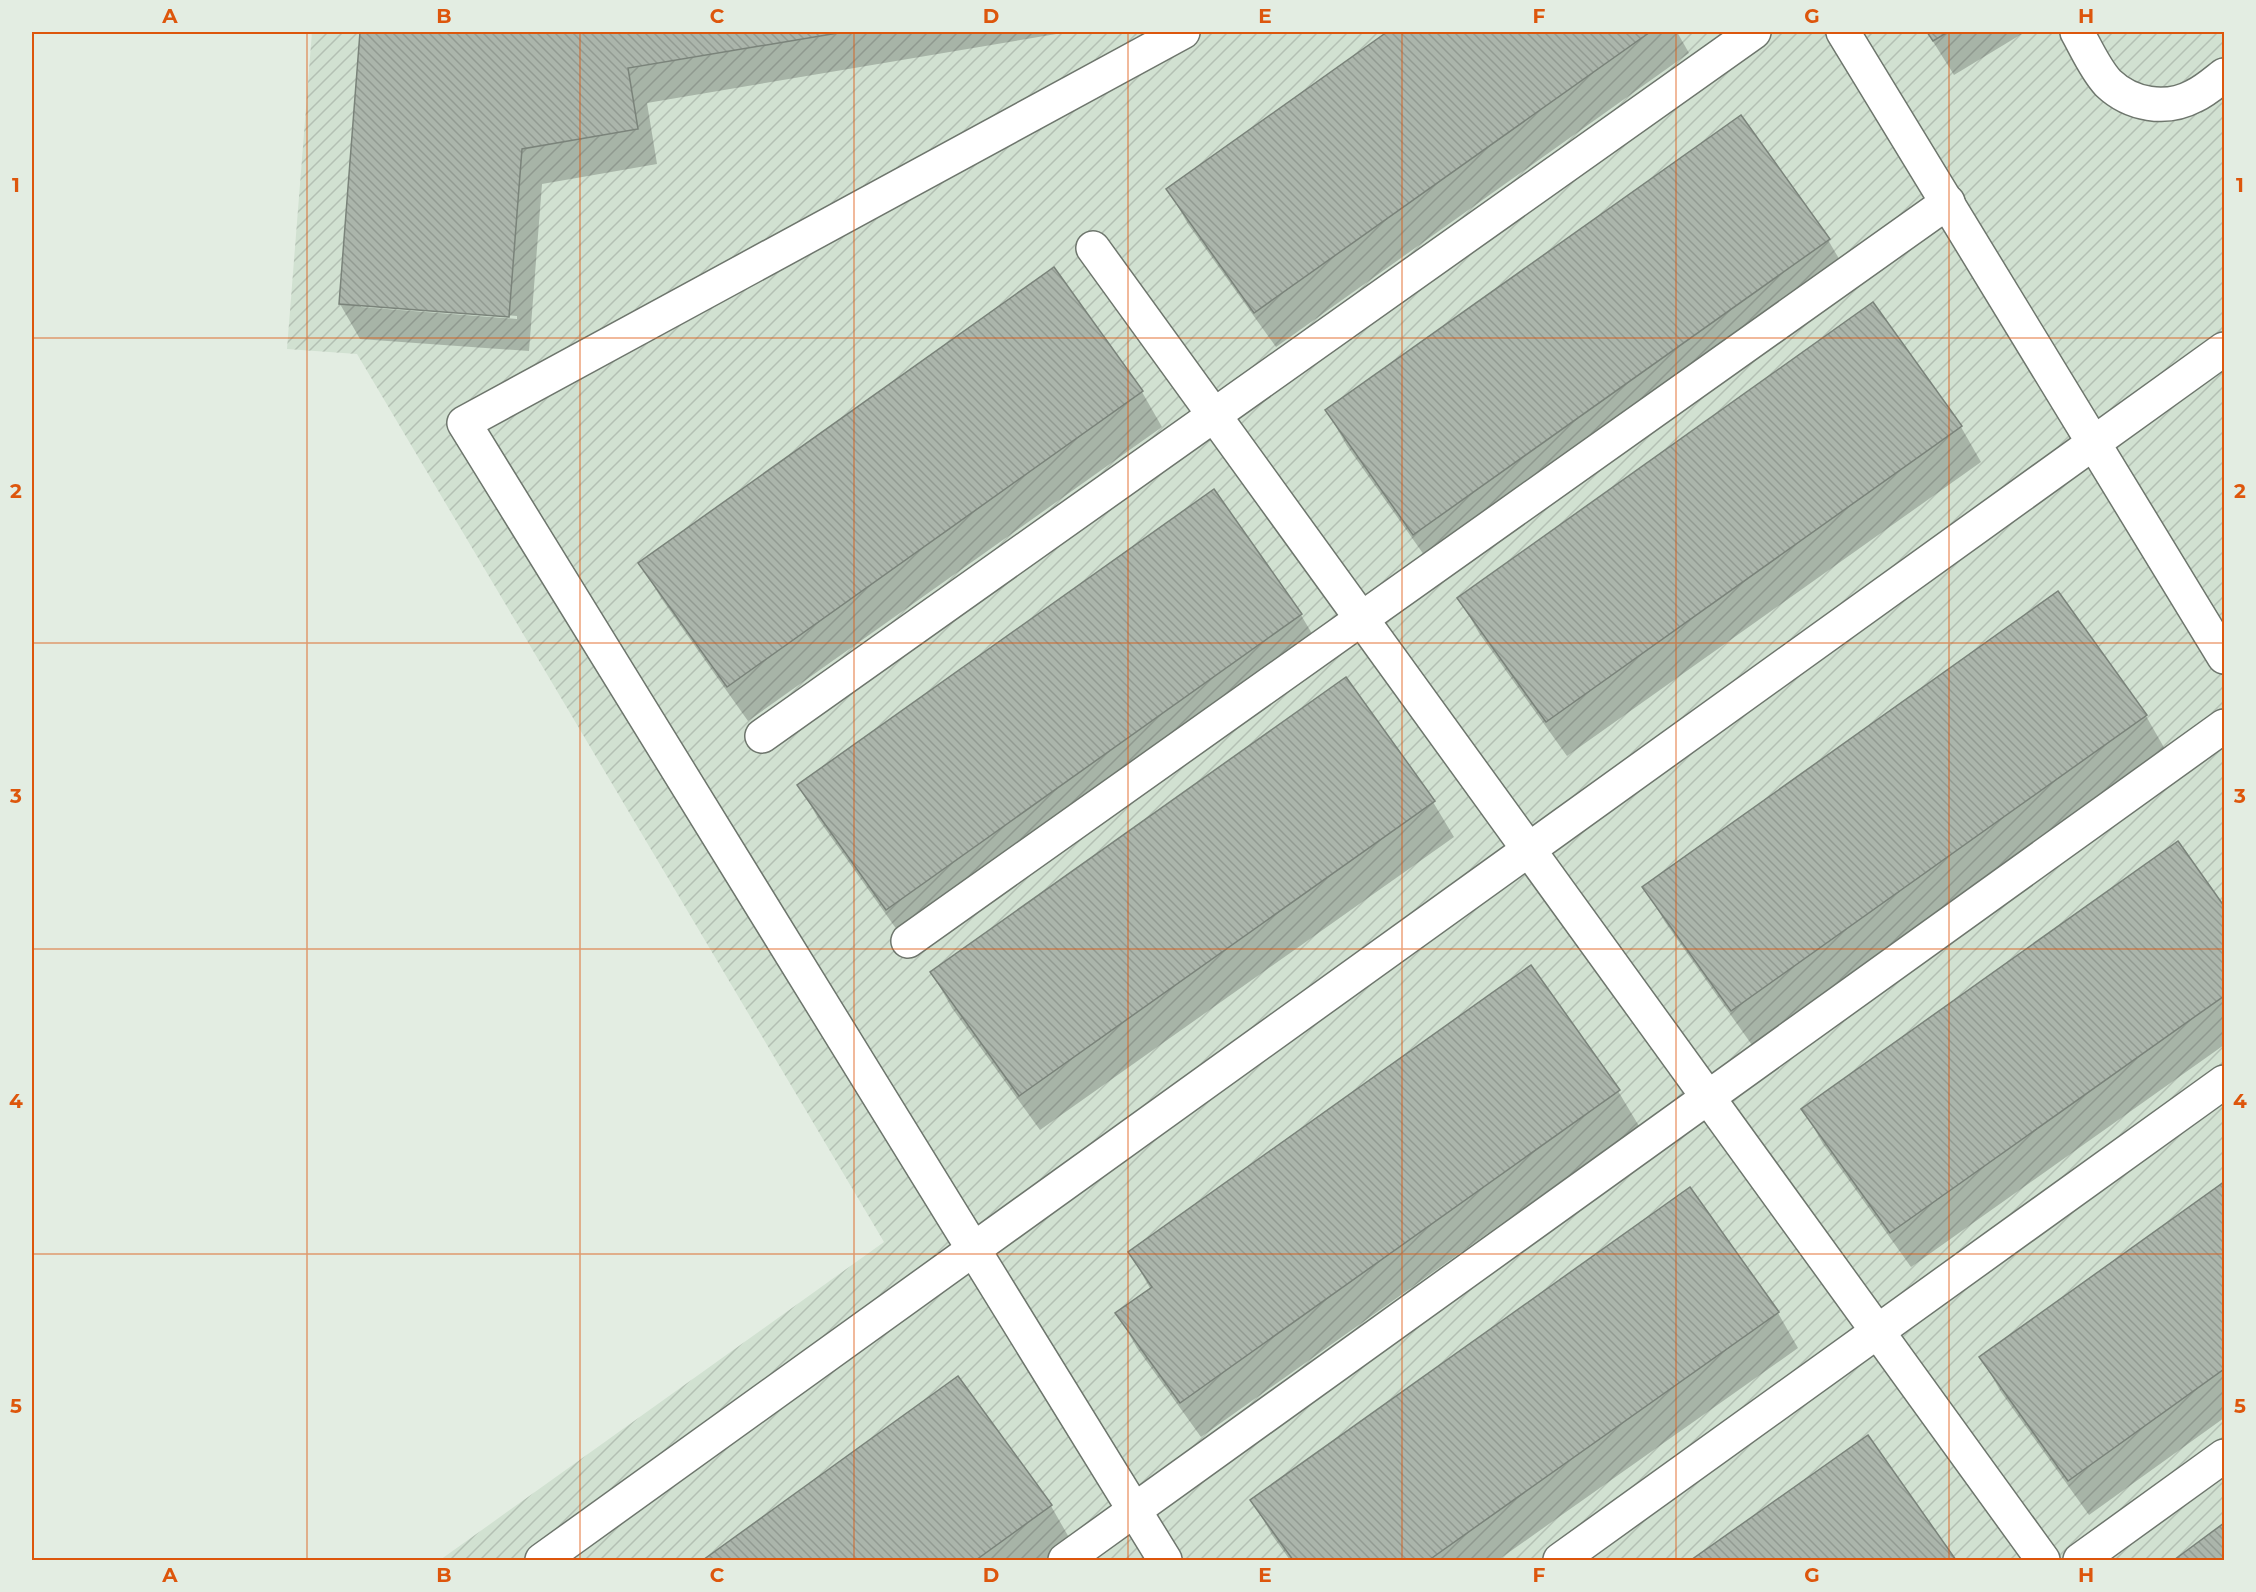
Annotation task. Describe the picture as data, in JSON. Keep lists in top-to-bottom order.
{
  "grid": {
    "columns": [
      "A",
      "B",
      "C",
      "D",
      "E",
      "F",
      "G",
      "H"
    ],
    "rows": [
      "1",
      "2",
      "3",
      "4",
      "5"
    ]
  }
}
